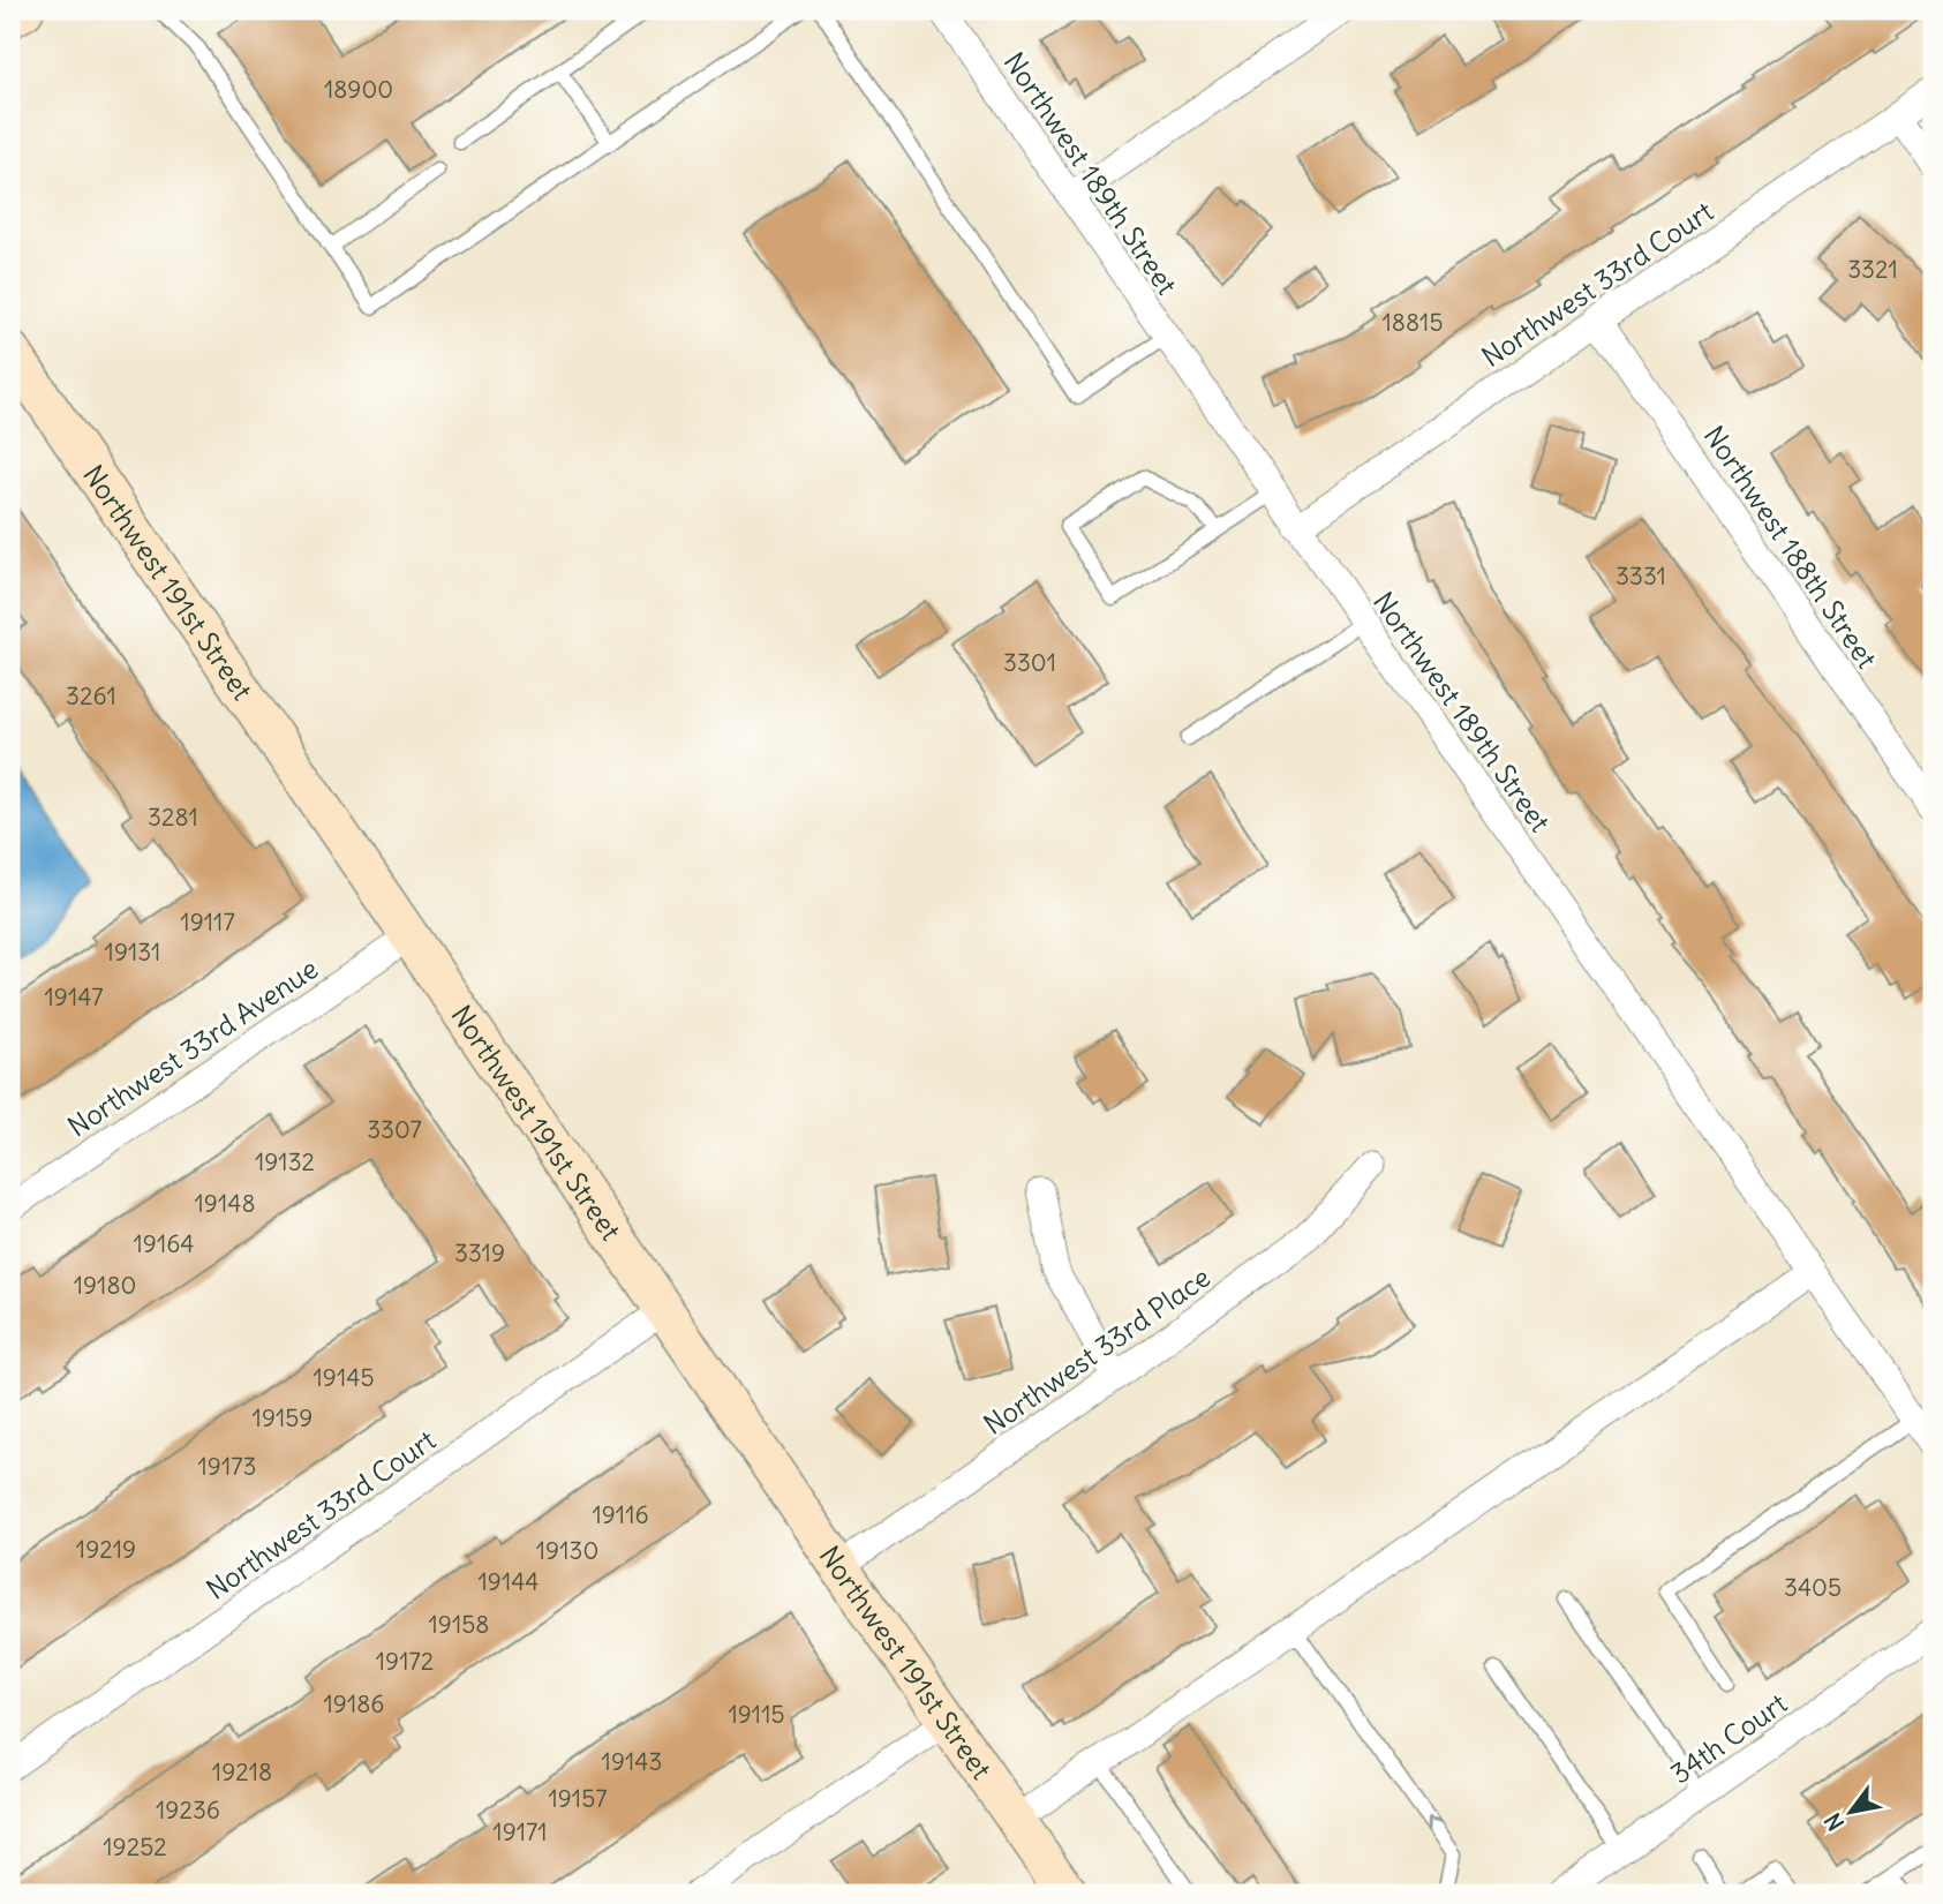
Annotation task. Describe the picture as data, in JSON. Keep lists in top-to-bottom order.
{
  "streets": {
    "street": [
      "Northwest 189th Street",
      "Northwest 33rd Court",
      "Northwest 188th Street",
      "Northwest 191st Street",
      "Northwest 33rd Avenue",
      "Northwest 33rd Place",
      "34th Court"
    ]
  },
  "crossings": [
    ["Northwest 189th Street", "Northwest 33rd Court"],
    ["Northwest 33rd Court", "Northwest 188th Street"],
    ["Northwest 33rd Court", "Northwest 191st Street"],
    ["Northwest 191st Street", "Northwest 33rd Avenue"],
    ["Northwest 191st Street", "Northwest 33rd Place"]
  ],
  "house_numbers": [
    "18900",
    "3321",
    "18815",
    "3331",
    "3301",
    "3261",
    "3281",
    "19117",
    "19131",
    "19147",
    "3307",
    "19132",
    "19148",
    "19164",
    "3319",
    "19180",
    "19145",
    "19159",
    "19173",
    "19116",
    "19219",
    "19130",
    "19144",
    "3405",
    "19158",
    "19172",
    "19186",
    "19115",
    "19143",
    "19218",
    "19157",
    "19236",
    "19171",
    "19252"
  ],
  "north": "bottom left"
}
